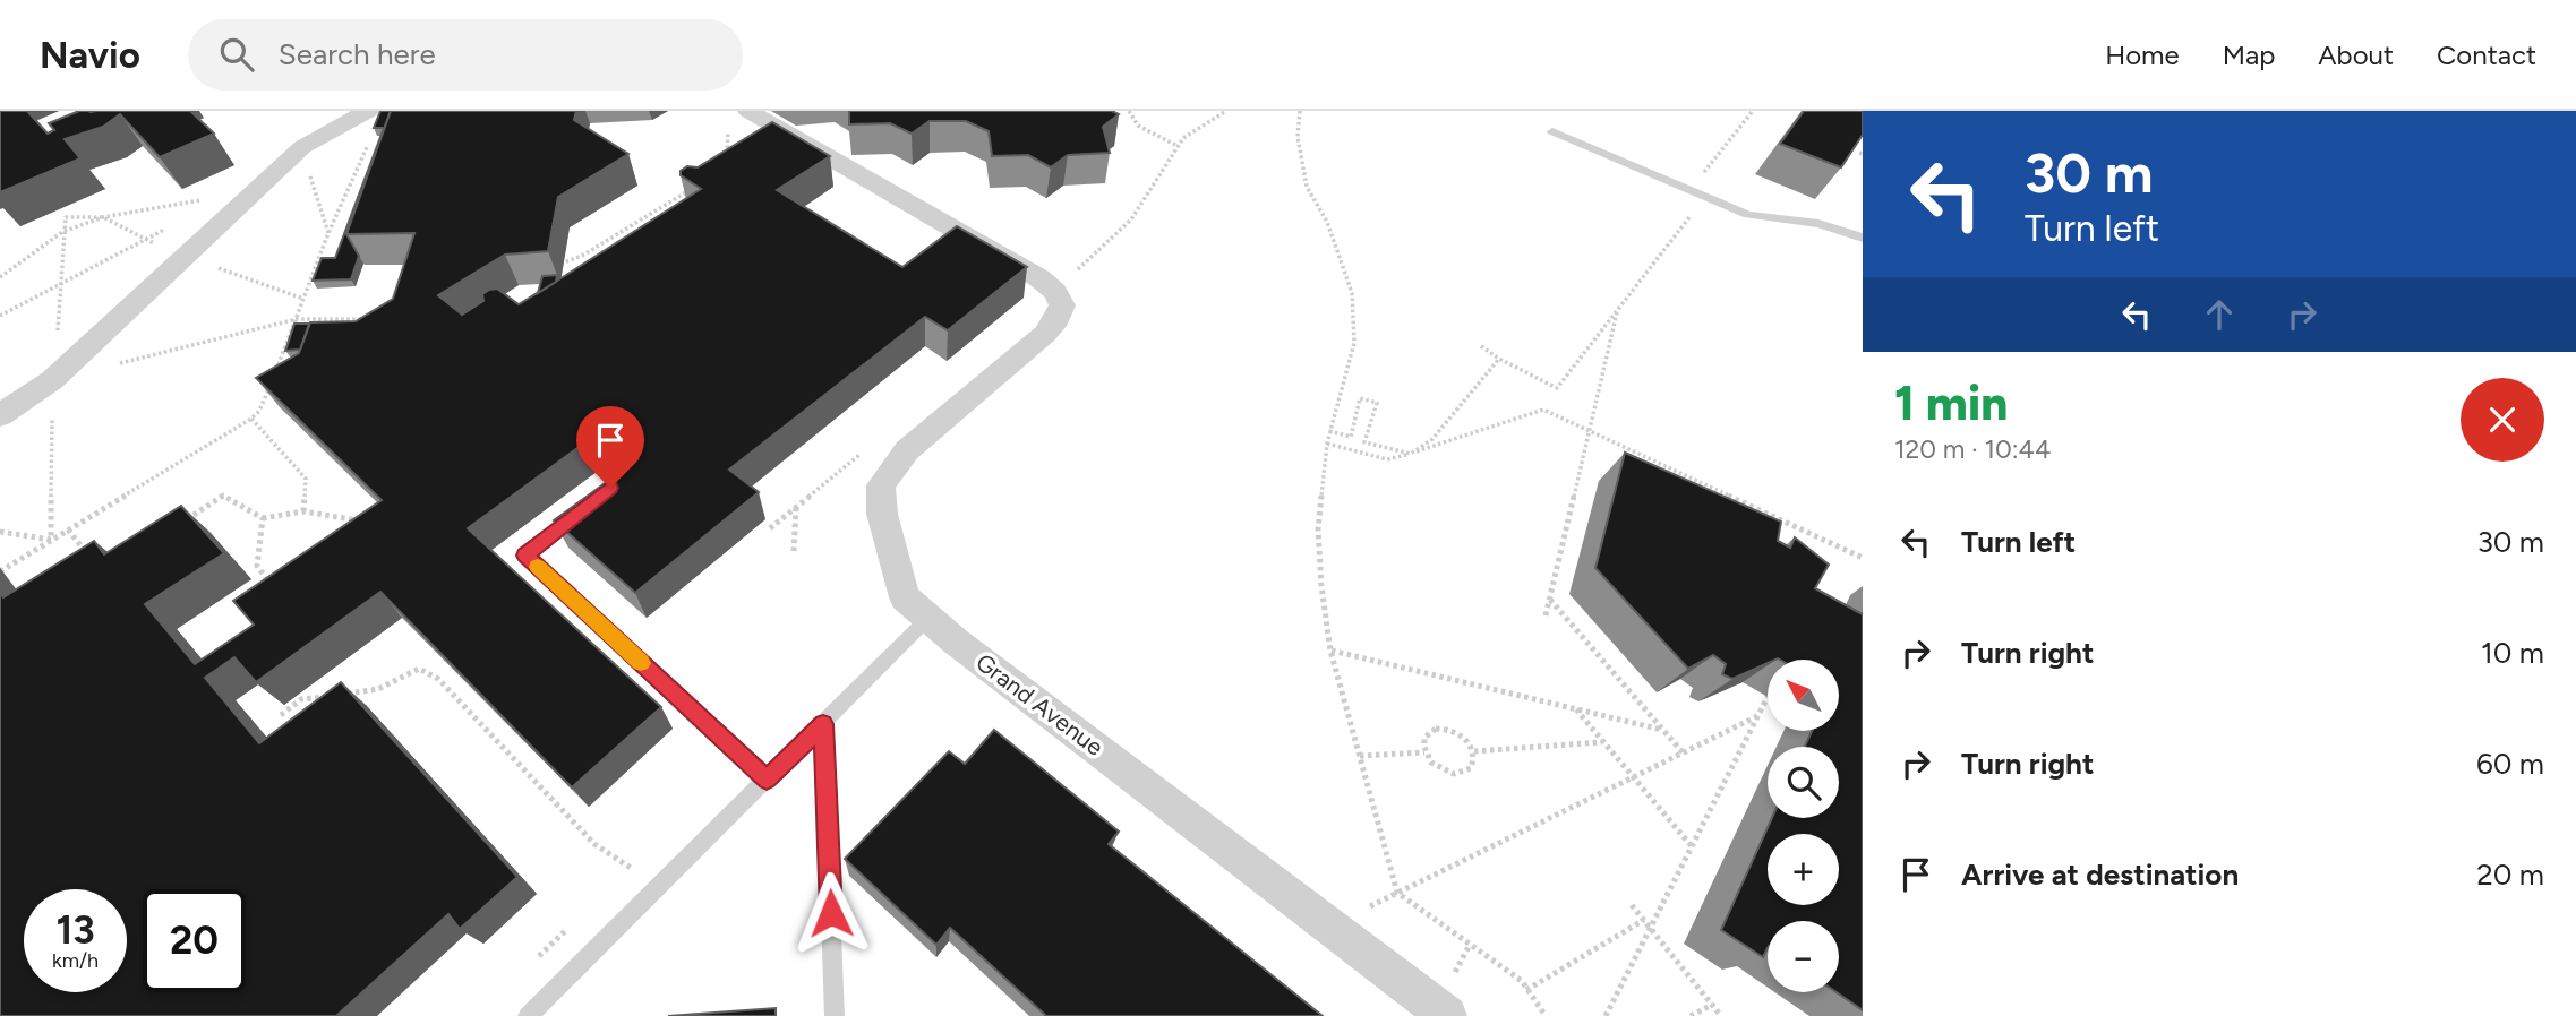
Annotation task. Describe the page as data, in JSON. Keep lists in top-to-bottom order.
{
  "streets": {
    "street": ["Grand Avenue"]
  },
  "north": "top left",
  "page": {
    "header": "Navio",
    "search": "Search here",
    "nav": [
      "Home",
      "Map",
      "About",
      "Contact"
    ],
    "turn": ["30 m", "Turn left"],
    "heading": ["1 min", "120 m · 10:44"],
    "list": [
      {
        "name": "Turn left",
        "value": "30 m"
      },
      {
        "name": "Turn right",
        "value": "10 m"
      },
      {
        "name": "Turn right",
        "value": "60 m"
      },
      {
        "name": "Arrive at destination",
        "value": "20 m"
      }
    ],
    "map_buttons": ["+", "−"],
    "speed": "13 km/h",
    "limit": "20"
  }
}
